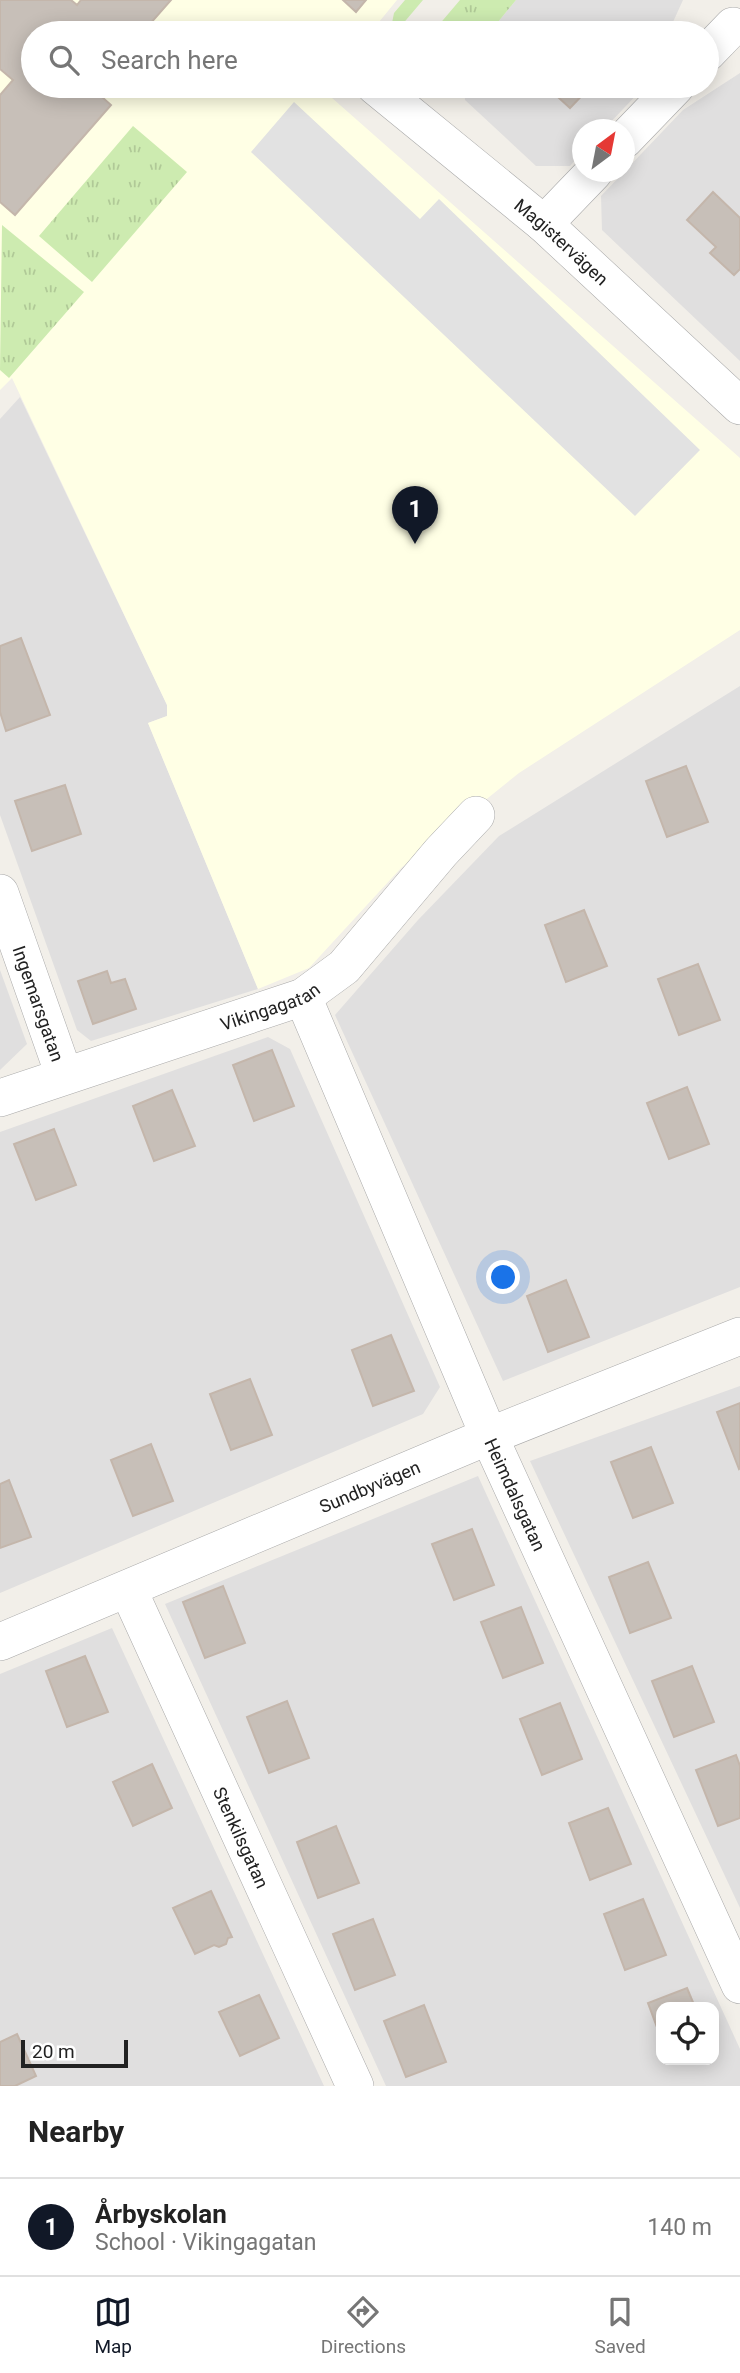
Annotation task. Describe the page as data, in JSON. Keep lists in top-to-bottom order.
{
  "streets": {
    "street": [
      "Magistervägen",
      "Vikingagatan",
      "Ingemarsgatan",
      "Sundbyvägen",
      "Heimdalsgatan",
      "Stenkilsgatan"
    ]
  },
  "crossings": [
    ["Vikingagatan", "Ingemarsgatan"],
    ["Vikingagatan", "Heimdalsgatan"],
    ["Sundbyvägen", "Heimdalsgatan"],
    ["Sundbyvägen", "Stenkilsgatan"]
  ],
  "scale_bar": "20 m",
  "north": "top right",
  "page": {
    "search": "Search here",
    "pins": "1",
    "scale": "20 m",
    "heading": "Nearby",
    "list": [
      {
        "mark": "1",
        "name": "Årbyskolan",
        "note": "School · Vikingagatan",
        "value": "140 m"
      }
    ],
    "nav": ["Map", "Directions", "Saved"]
  }
}
